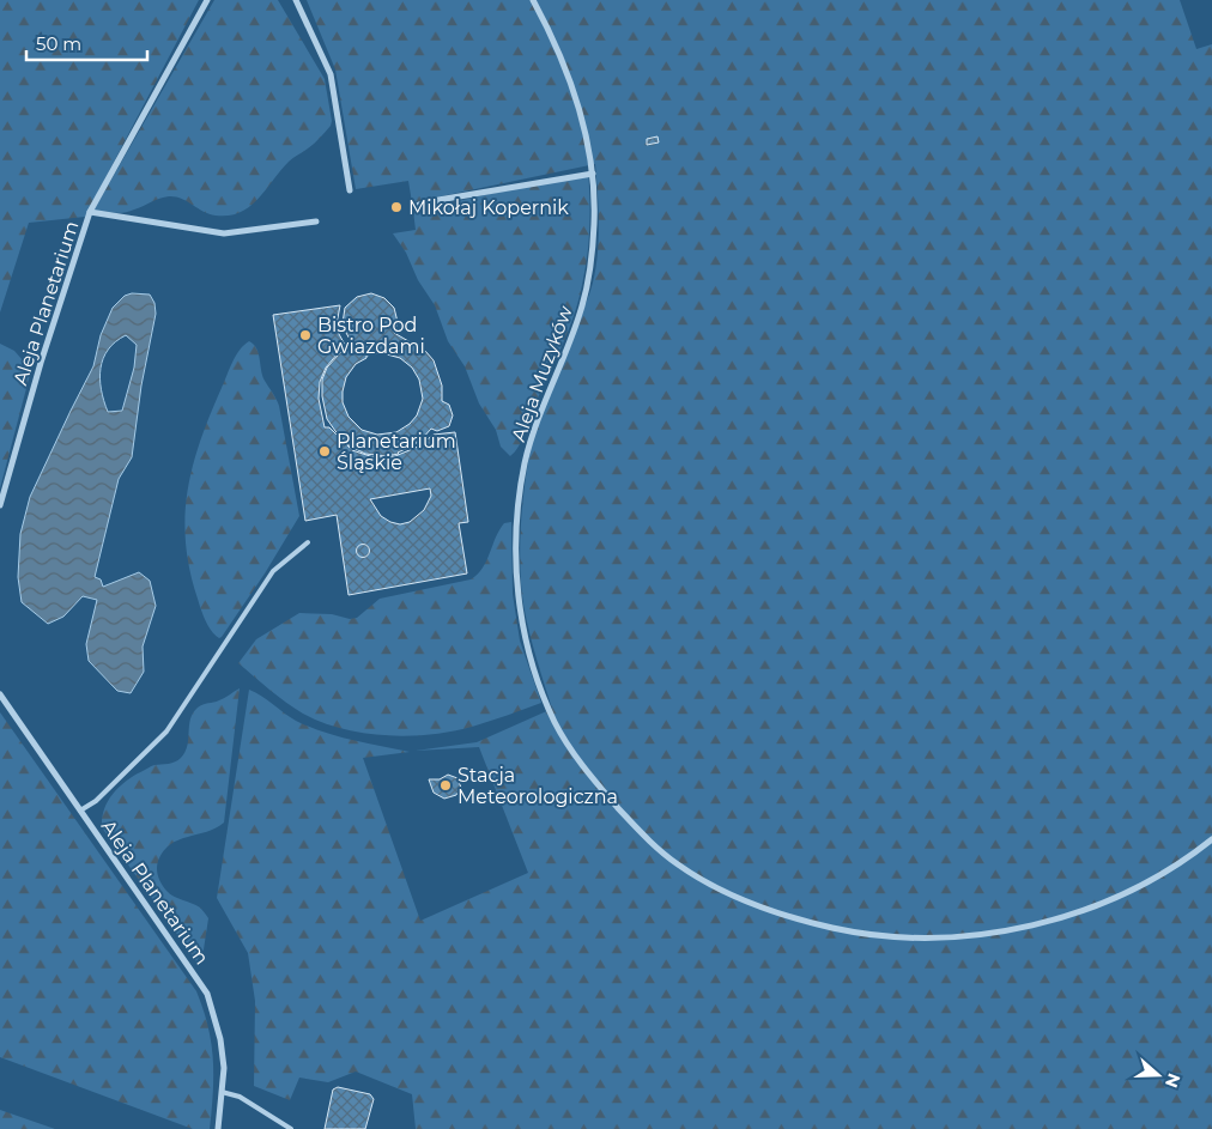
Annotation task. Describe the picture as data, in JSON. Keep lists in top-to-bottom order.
{
  "streets": {
    "street": ["Aleja Planetarium", "Aleja Muzyków"]
  },
  "places": [
    "Mikołaj Kopernik",
    "Bistro Pod Gwiazdami",
    "Planetarium Śląskie",
    "Stacja Meteorologiczna"
  ],
  "scale_bar": "50 m",
  "north": "right"
}
